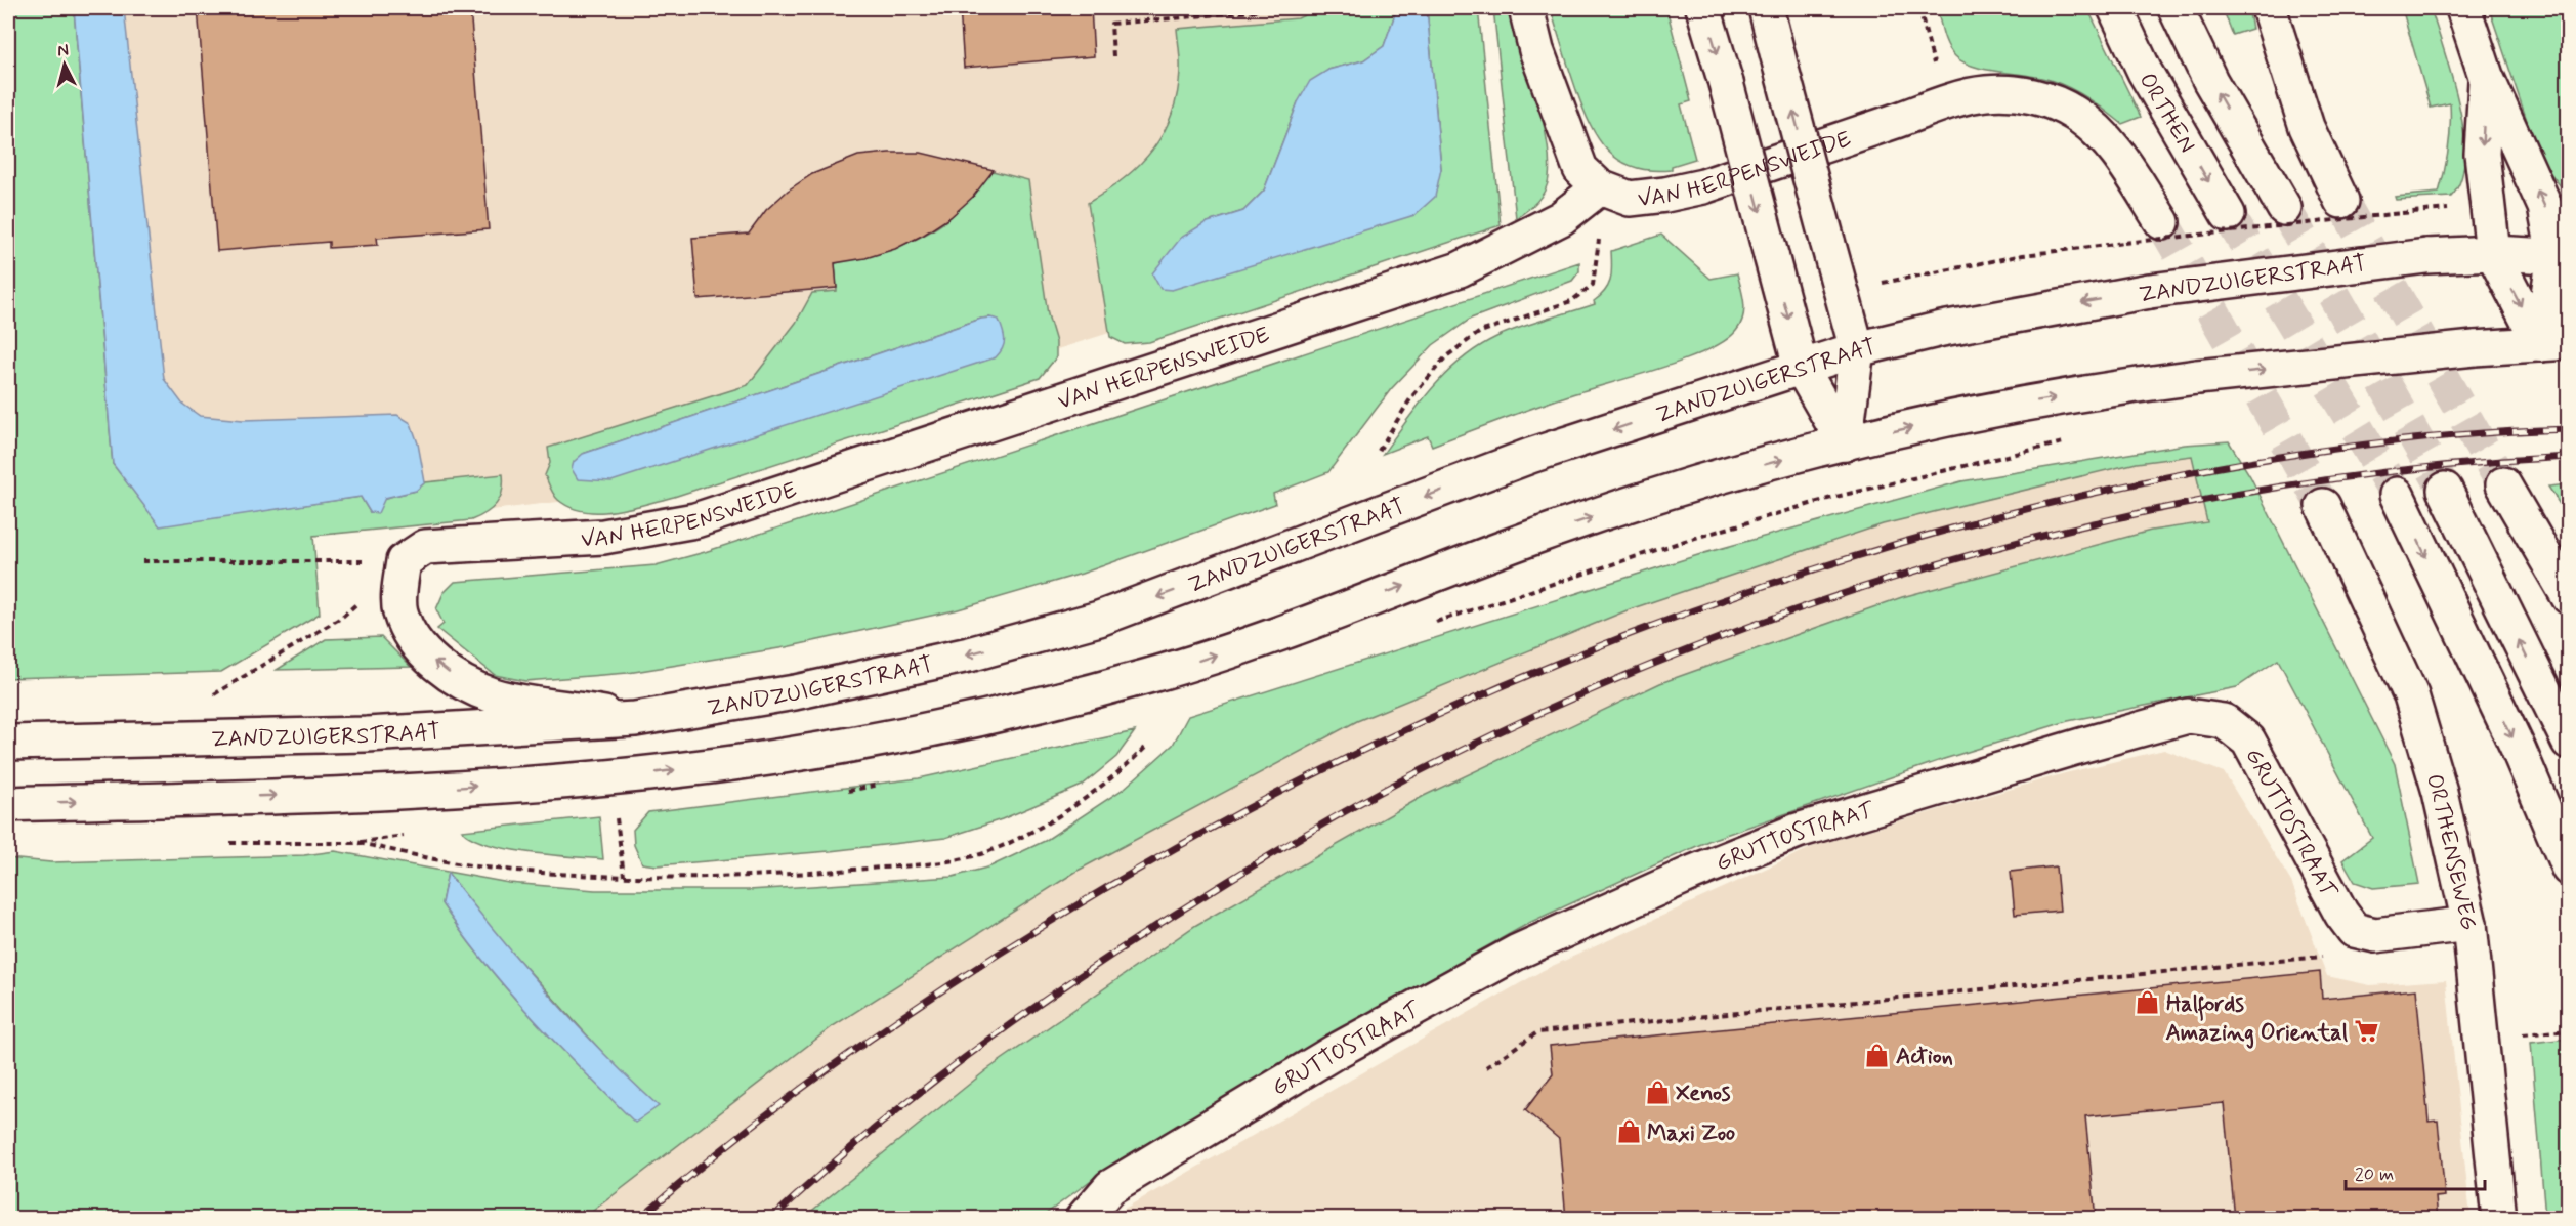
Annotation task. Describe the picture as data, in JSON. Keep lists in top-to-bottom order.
{
  "streets": {
    "main road": [
      "ORTHEN",
      "VAN HERPENSWEIDE",
      "ZANDZUIGERSTRAAT",
      "GRUTTOSTRAAT",
      "ORTHENSEWEG"
    ]
  },
  "crossings": [
    ["VAN HERPENSWEIDE", "ZANDZUIGERSTRAAT"]
  ],
  "places": {
    "shop": [
      "Halfords",
      "Action",
      "Xenos",
      "Maxi Zoo"
    ],
    "supermarket": ["Amazing Oriental"]
  },
  "scale_bar": "20 m",
  "north": "top"
}
